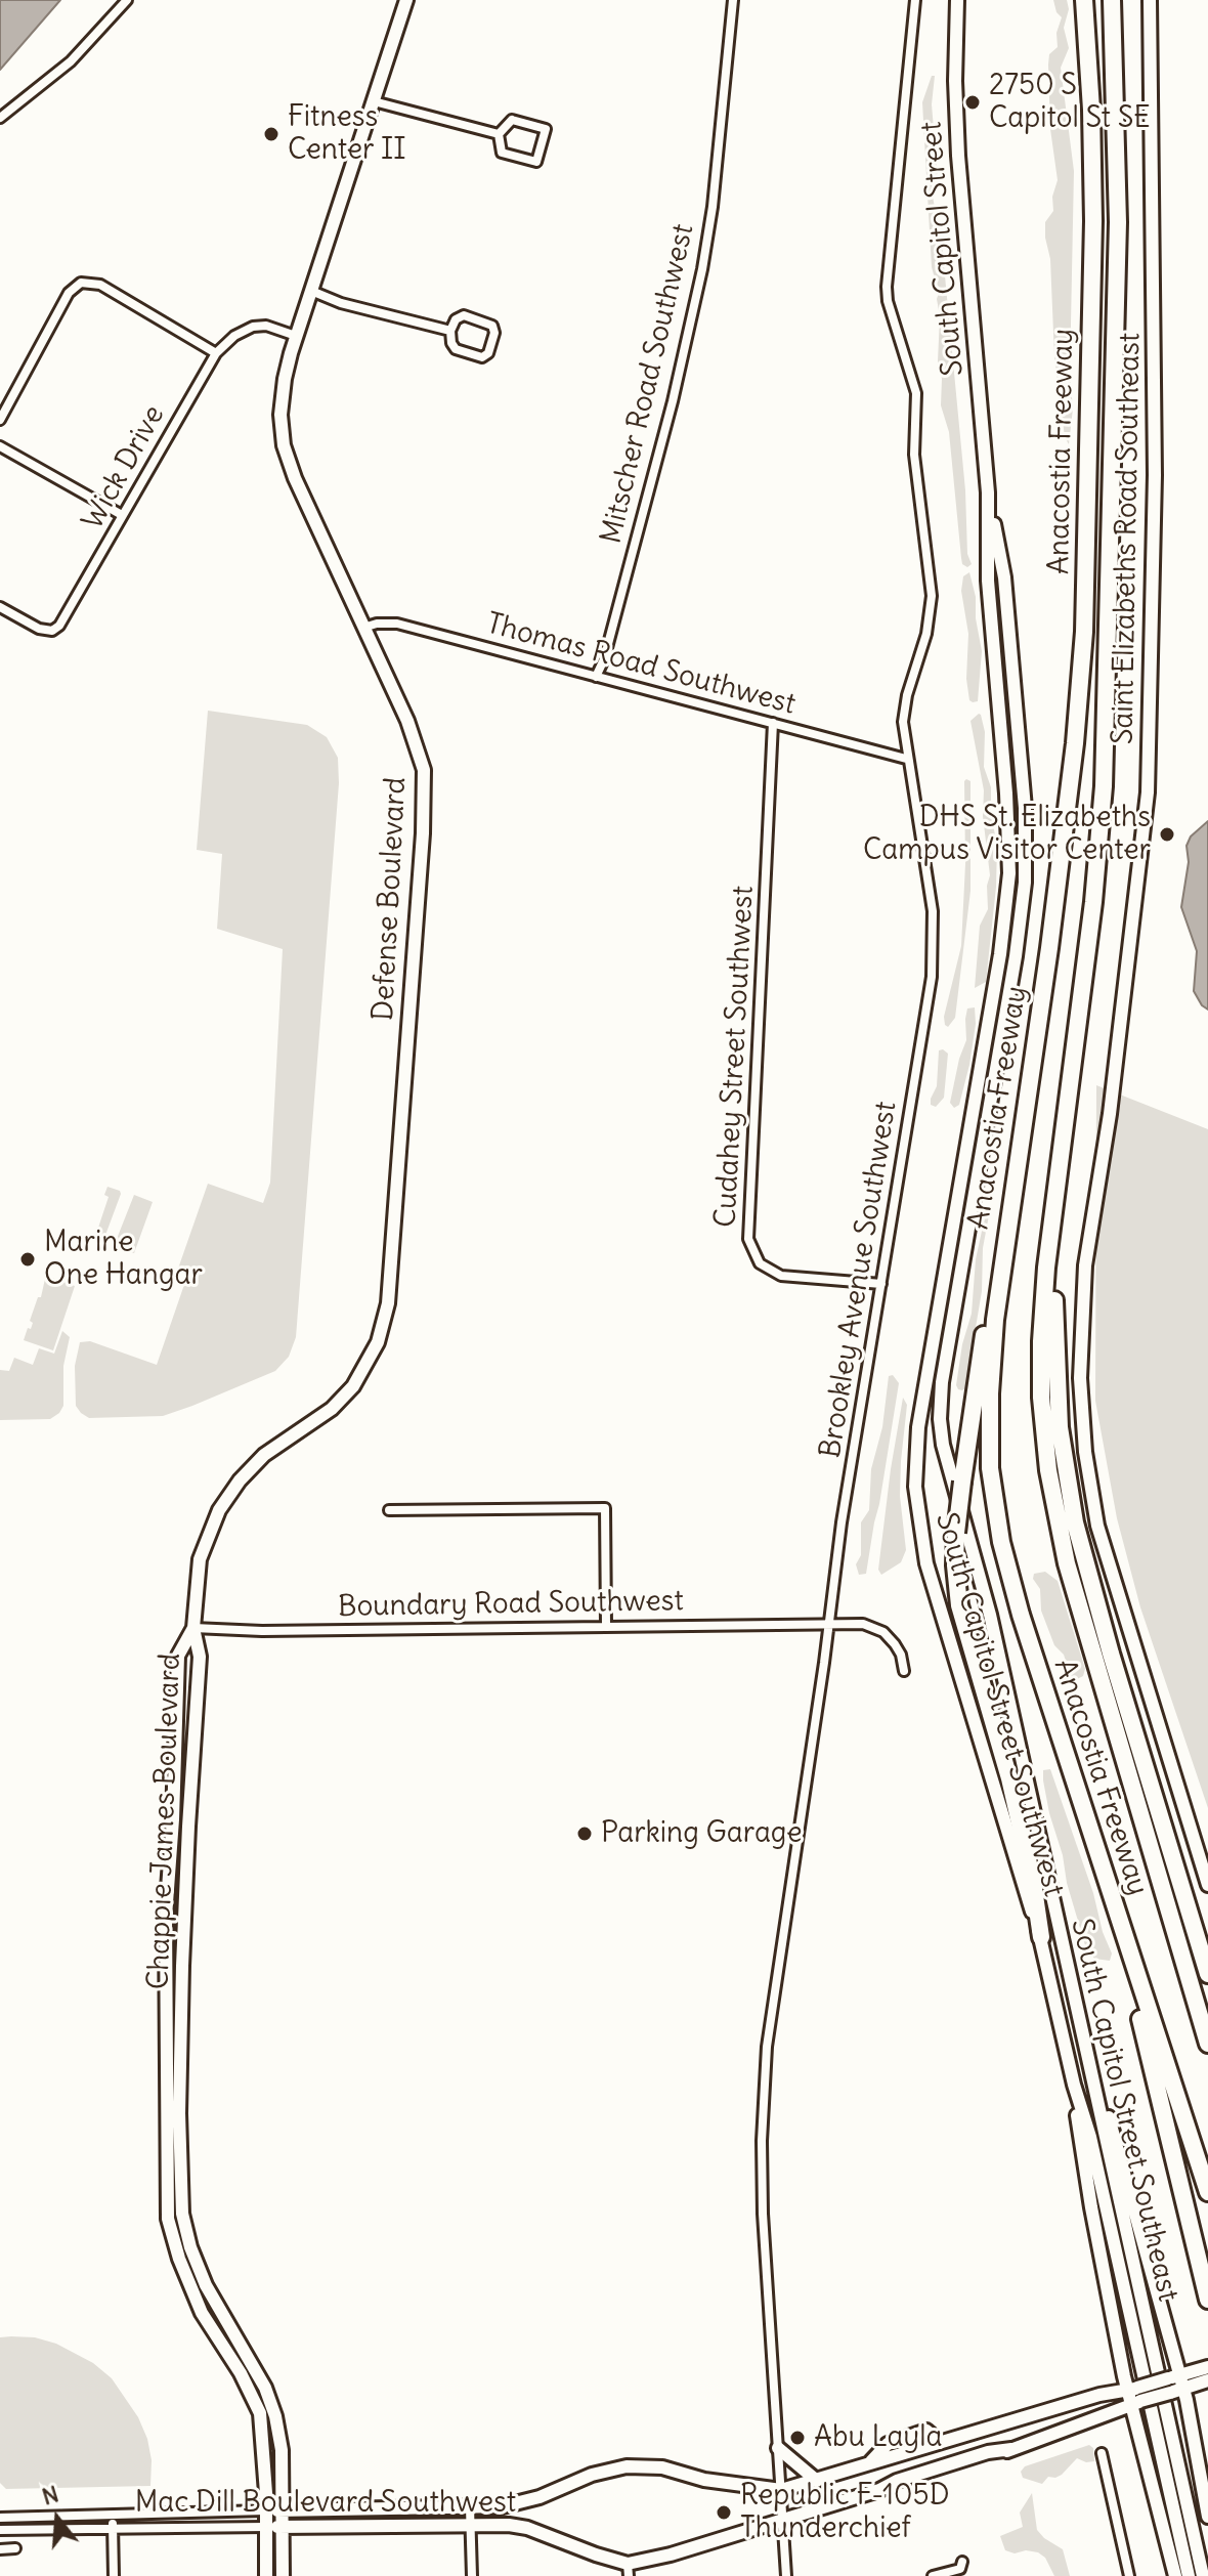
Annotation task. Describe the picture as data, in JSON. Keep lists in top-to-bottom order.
{
  "streets": {
    "highway": ["Anacostia Freeway"],
    "main road": [
      "South Capitol Street",
      "Saint Elizabeths Road Southeast",
      "Defense Boulevard",
      "South Capitol Street Southwest",
      "Chappie James Boulevard",
      "South Capitol Street Southeast",
      "Mac Dill Boulevard Southwest"
    ],
    "street": [
      "Mitscher Road Southwest",
      "Wick Drive",
      "Thomas Road Southwest",
      "Cudahey Street Southwest",
      "Brookley Avenue Southwest",
      "Boundary Road Southwest"
    ]
  },
  "crossings": [
    ["South Capitol Street", "South Capitol Street Southwest"],
    ["South Capitol Street", "South Capitol Street Southeast"],
    ["Mitscher Road Southwest", "Thomas Road Southwest"],
    ["Wick Drive", "Defense Boulevard"],
    ["Thomas Road Southwest", "Defense Boulevard"],
    ["Thomas Road Southwest", "Cudahey Street Southwest"],
    ["Thomas Road Southwest", "Brookley Avenue Southwest"],
    ["Defense Boulevard", "Boundary Road Southwest"],
    ["Defense Boulevard", "Chappie James Boulevard"],
    ["Cudahey Street Southwest", "Brookley Avenue Southwest"],
    ["Brookley Avenue Southwest", "Boundary Road Southwest"],
    ["Brookley Avenue Southwest", "Mac Dill Boulevard Southwest"],
    ["Boundary Road Southwest", "Chappie James Boulevard"],
    ["South Capitol Street Southwest", "South Capitol Street Southeast"],
    ["Chappie James Boulevard", "Mac Dill Boulevard Southwest"]
  ],
  "places": [
    "2750 S Capitol St SE",
    "Fitness Center II",
    "DHS St. Elizabeths Campus Visitor Center",
    "Marine One Hangar",
    "Parking Garage",
    "Abu Layla",
    "Republic F-105D Thunderchief"
  ],
  "north": "top"
}
